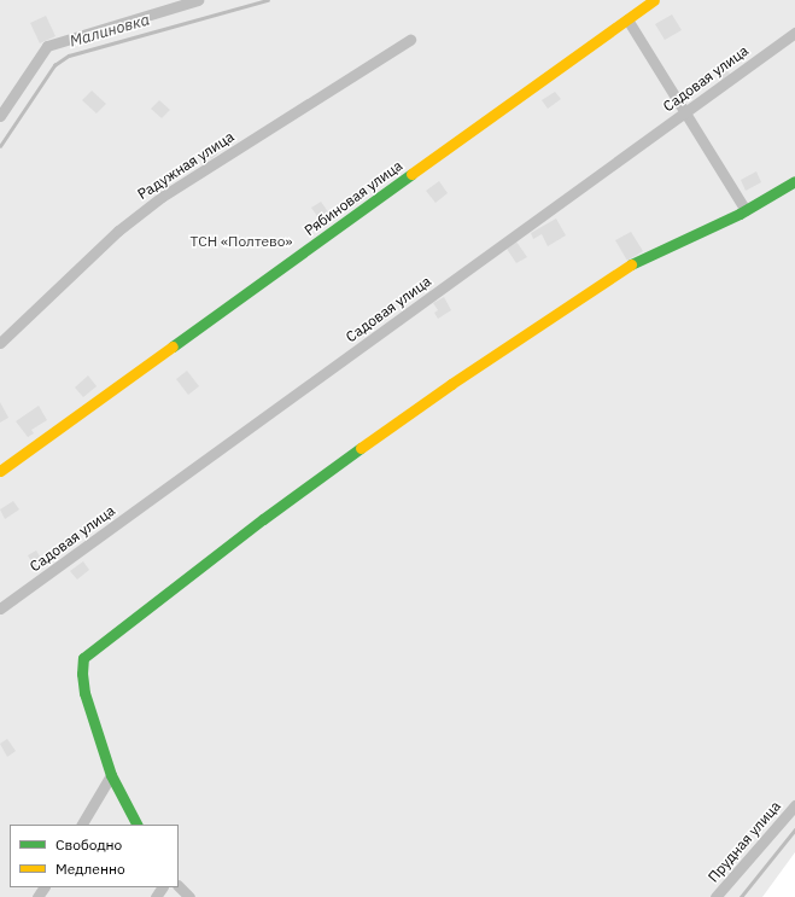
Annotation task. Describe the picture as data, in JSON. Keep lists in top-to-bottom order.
{
  "streets": {
    "street": [
      "Садовая улица",
      "Радужная улица",
      "Рябиновая улица",
      "Прудная улица"
    ]
  },
  "water": ["Малиновка"],
  "parks": ["ТСН «Полтево»"],
  "legend": ["Свободно", "Медленно"]
}
